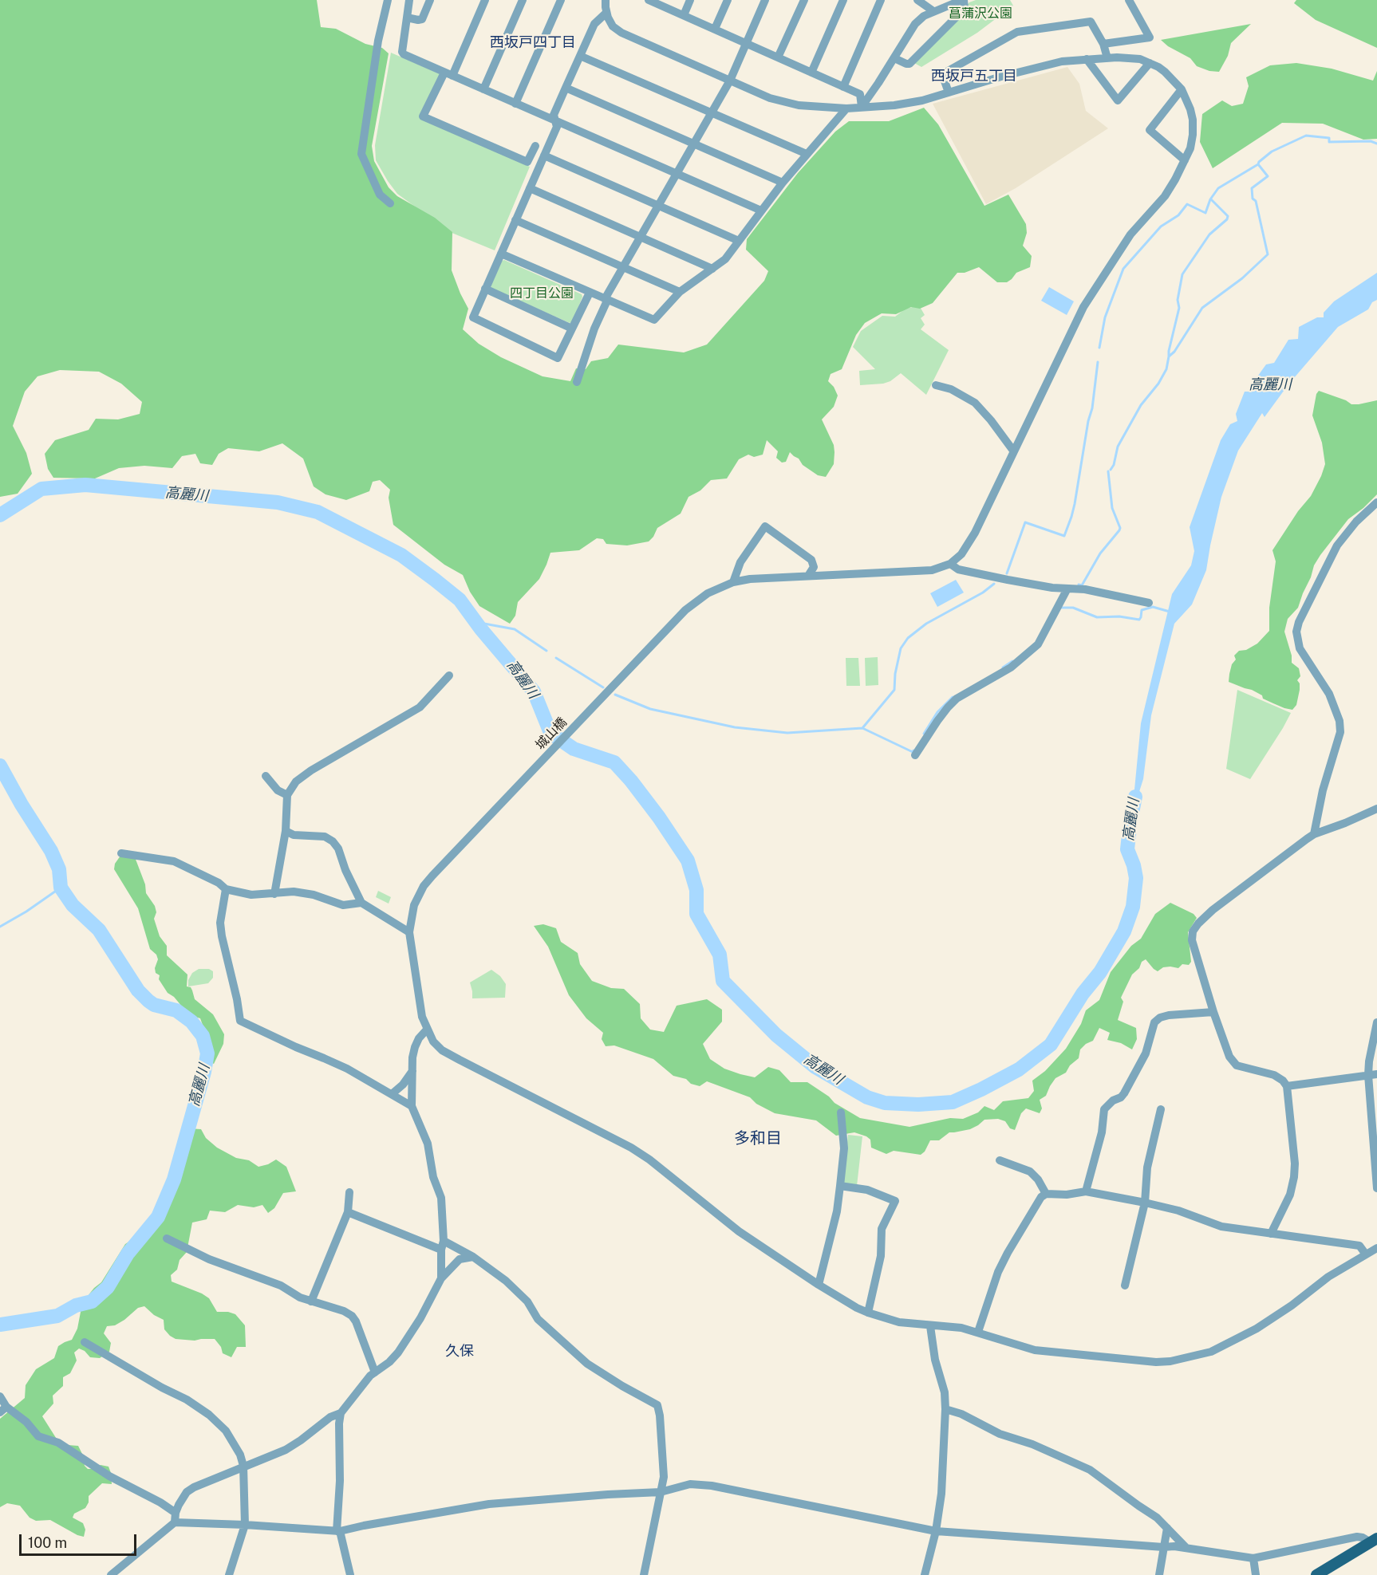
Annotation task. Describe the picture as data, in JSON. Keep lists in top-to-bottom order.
{
  "streets": {
    "street": ["城山橋"]
  },
  "districts": [
    "西坂戸四丁目",
    "西坂戸五丁目",
    "多和目",
    "久保"
  ],
  "water": ["高麗川"],
  "parks": ["菖蒲沢公園", "四丁目公園"],
  "scale_bar": "100 m"
}
